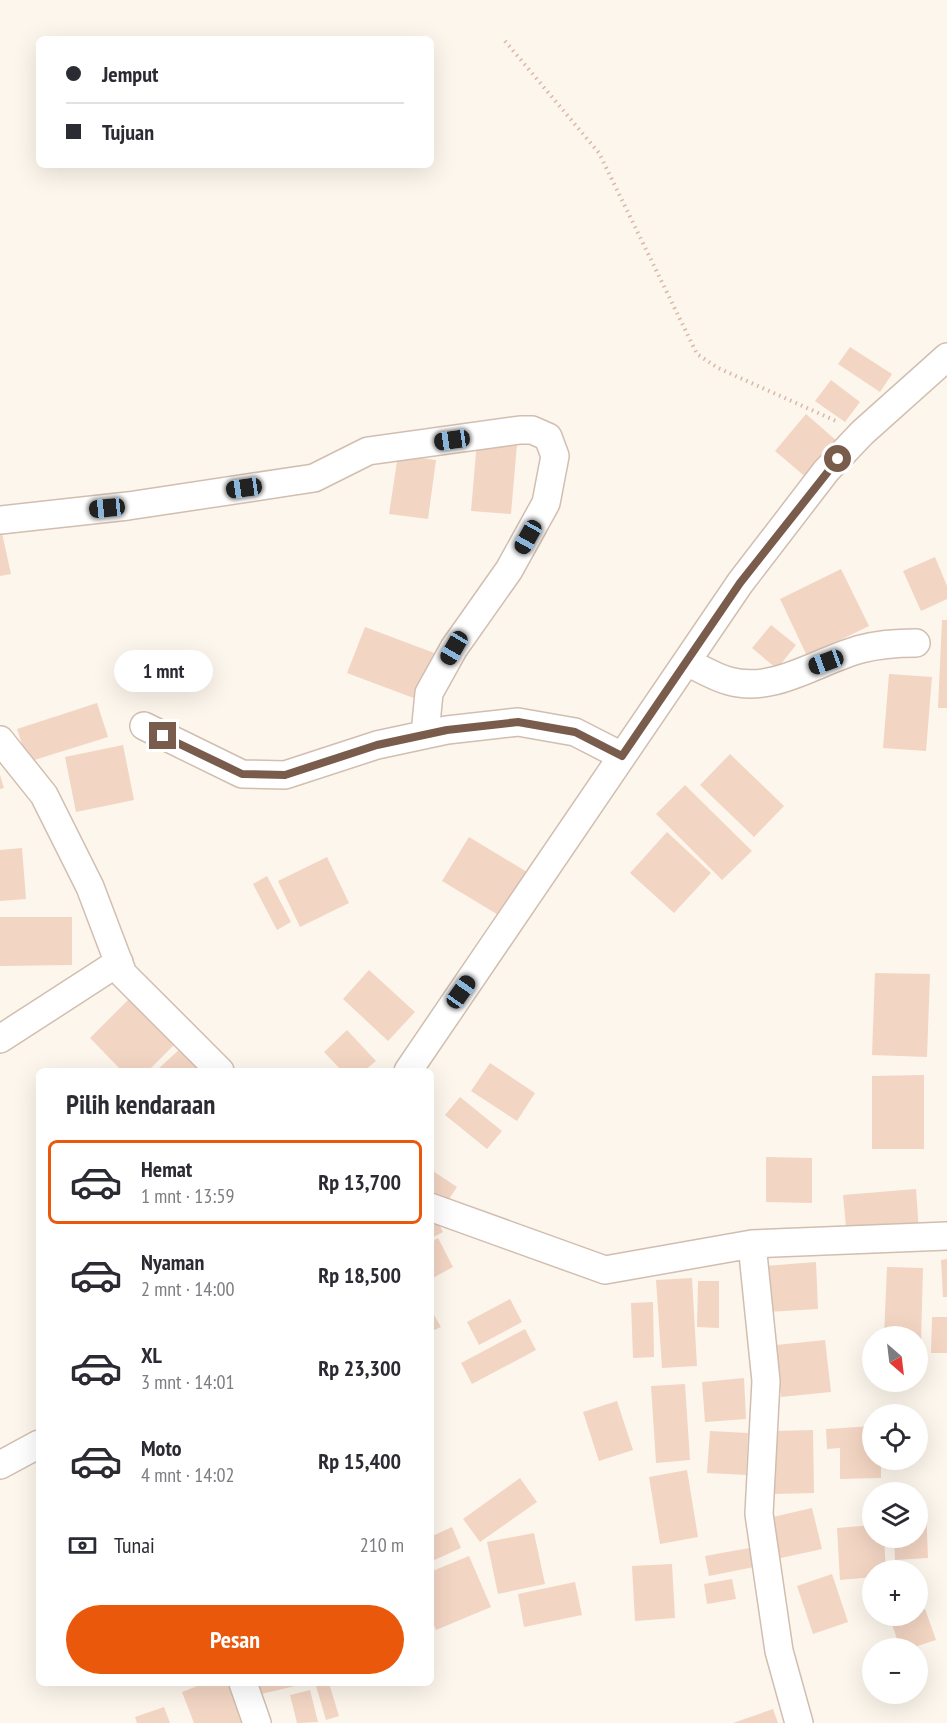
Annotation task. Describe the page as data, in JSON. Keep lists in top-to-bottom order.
{
  "north": "bottom right",
  "page": {
    "banner": ["Jemput", "Tujuan"],
    "bubble": "1 mnt",
    "heading": "Pilih kendaraan",
    "list": [
      {
        "name": "Hemat",
        "note": "1 mnt · 13:59",
        "value": "Rp 13,700"
      },
      {
        "name": "Nyaman",
        "note": "2 mnt · 14:00",
        "value": "Rp 18,500"
      },
      {
        "name": "XL",
        "note": "3 mnt · 14:01",
        "value": "Rp 23,300"
      },
      {
        "name": "Moto",
        "note": "4 mnt · 14:02",
        "value": "Rp 15,400"
      }
    ],
    "map_buttons": ["+", "−"],
    "pay": ["Tunai", "210 m"],
    "buttons": "Pesan"
  }
}
